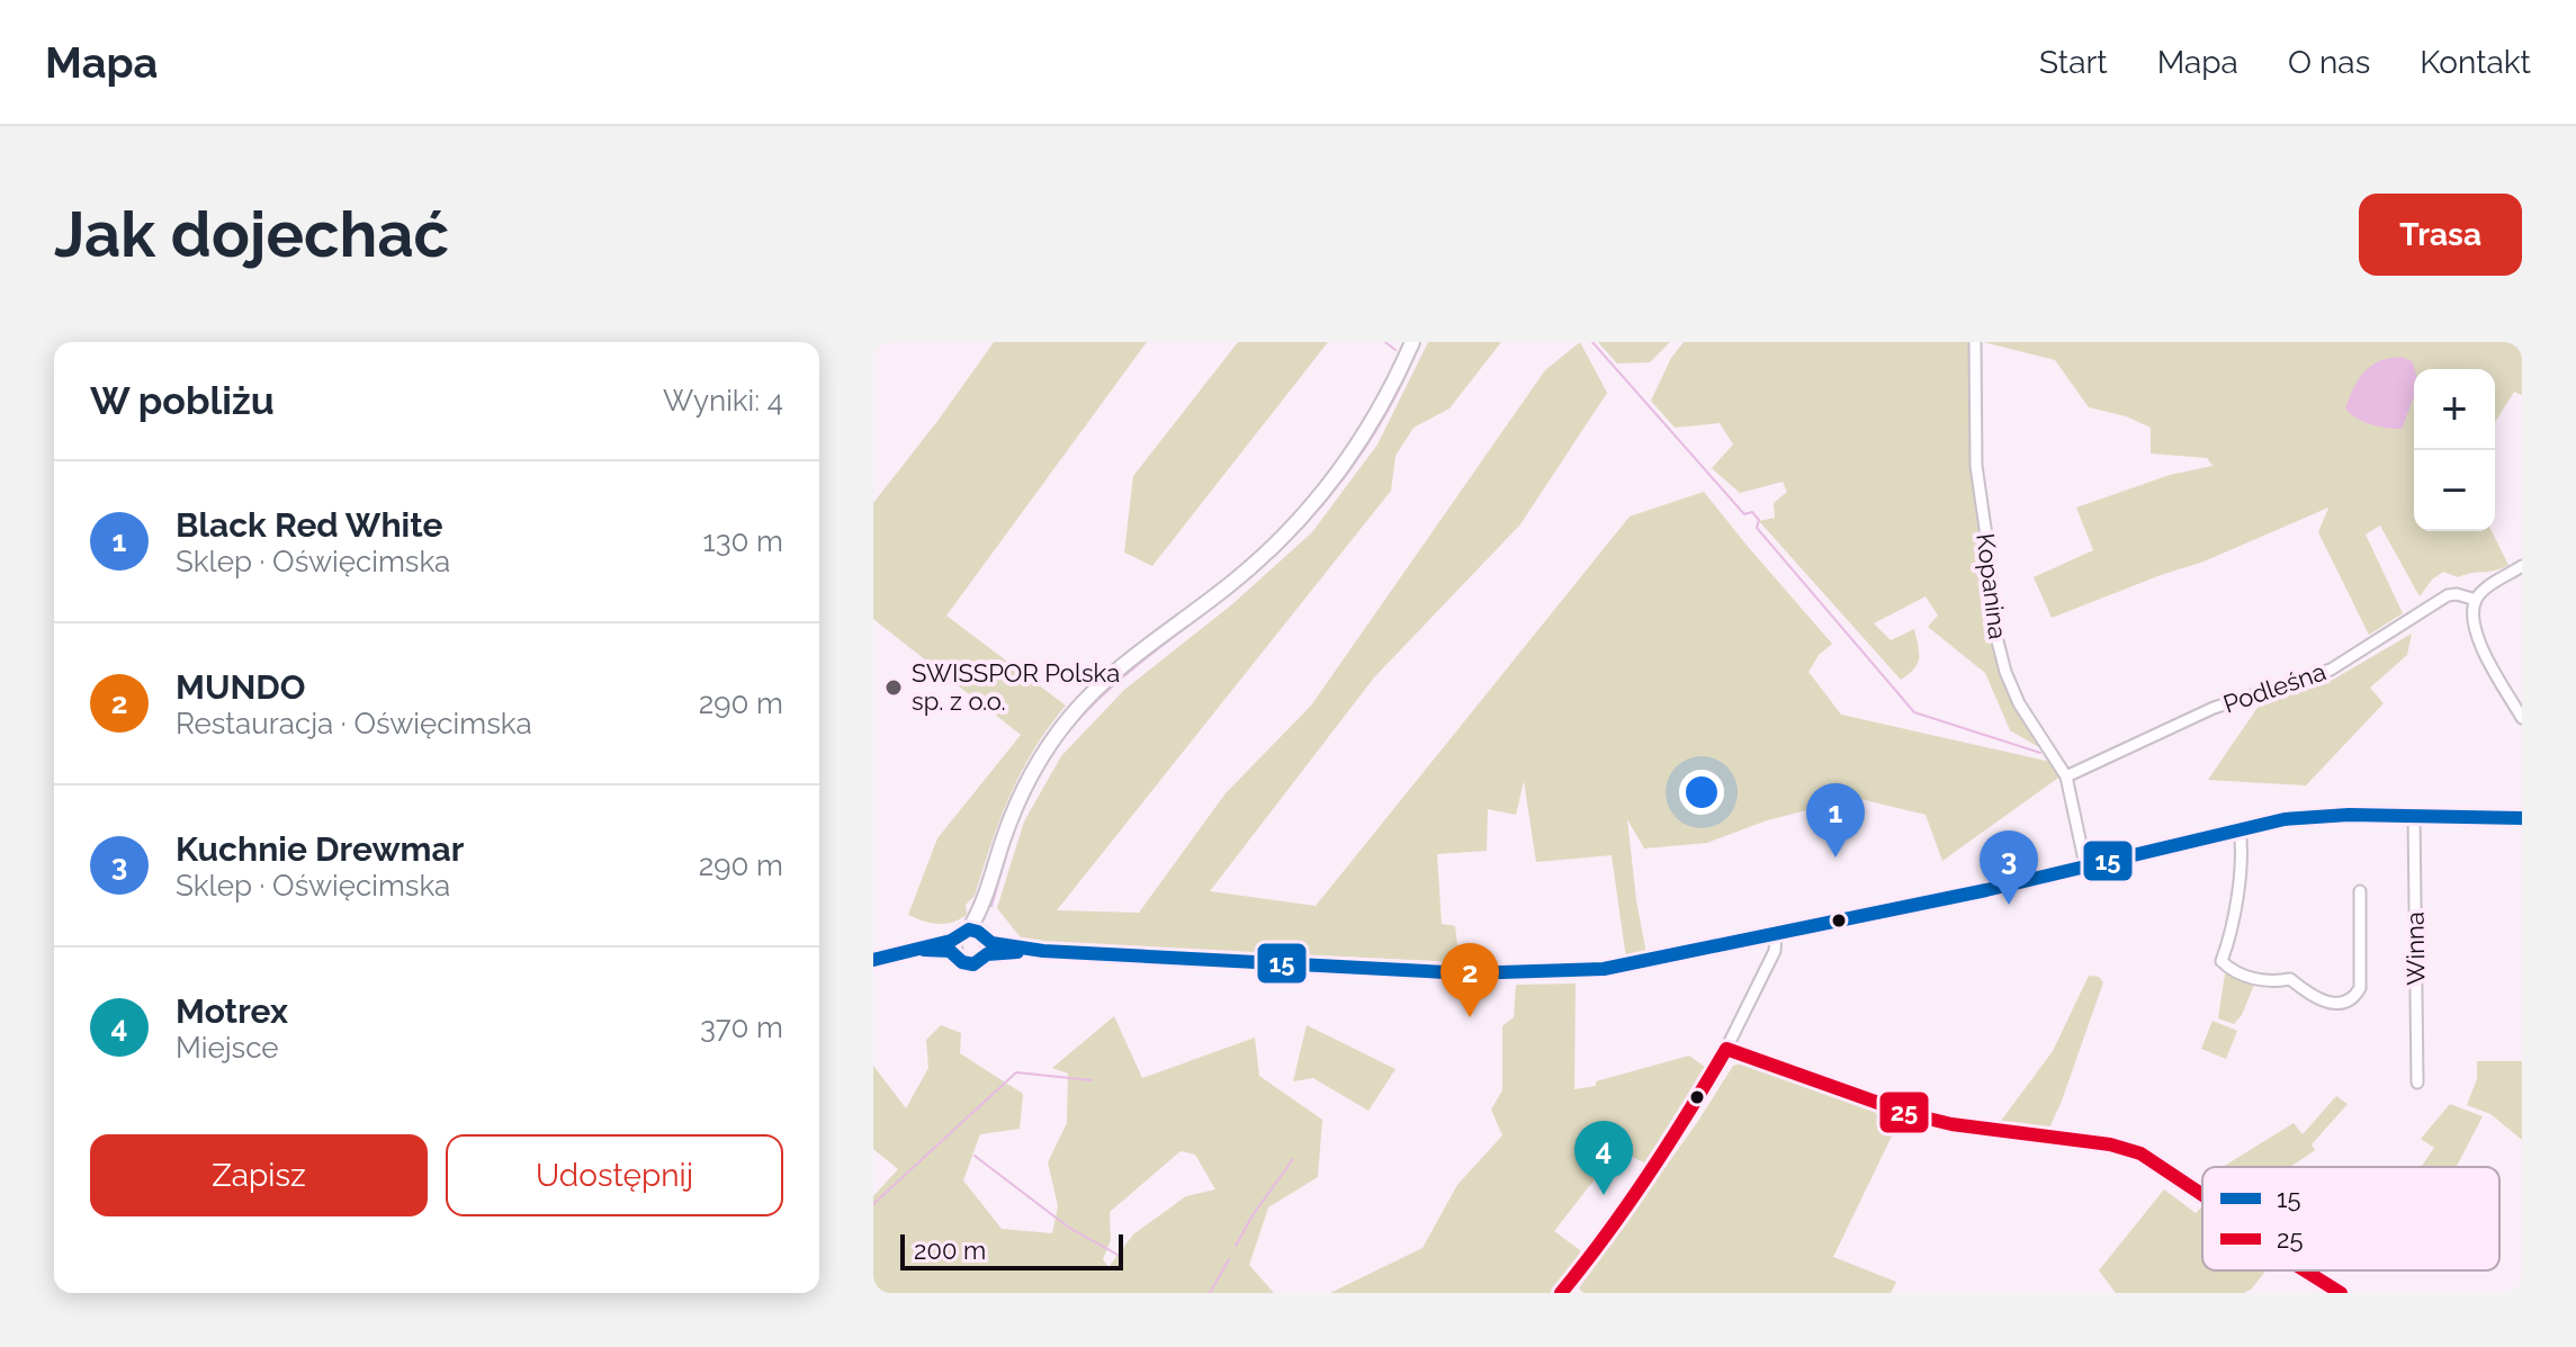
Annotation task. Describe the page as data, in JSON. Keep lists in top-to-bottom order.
{
  "streets": {
    "street": ["Kopanina", "Podleśna", "Winna"]
  },
  "crossings": [
    ["Kopanina", "Podleśna"]
  ],
  "places": ["SWISSPOR Polska sp. z o.o."],
  "lines": ["transit line 15", "transit line 25"],
  "legend": ["15", "25"],
  "scale_bar": "200 m",
  "page": {
    "header": "Mapa",
    "nav": [
      "Start",
      "Mapa",
      "O nas",
      "Kontakt"
    ],
    "buttons": [
      "Trasa",
      ["Zapisz", "Udostępnij"]
    ],
    "title": "Jak dojechać",
    "heading": ["W pobliżu", "Wyniki: 4"],
    "map_buttons": ["+", "−"],
    "list": [
      {
        "mark": "1",
        "name": "Black Red White",
        "note": "Sklep · Oświęcimska",
        "value": "130 m"
      },
      {
        "mark": "2",
        "name": "MUNDO",
        "note": "Restauracja · Oświęcimska",
        "value": "290 m"
      },
      {
        "mark": "3",
        "name": "Kuchnie Drewmar",
        "note": "Sklep · Oświęcimska",
        "value": "290 m"
      },
      {
        "mark": "4",
        "name": "Motrex",
        "note": "Miejsce",
        "value": "370 m"
      }
    ],
    "pins": [
      "1",
      "3",
      "2",
      "4"
    ],
    "scale": "200 m"
  }
}
